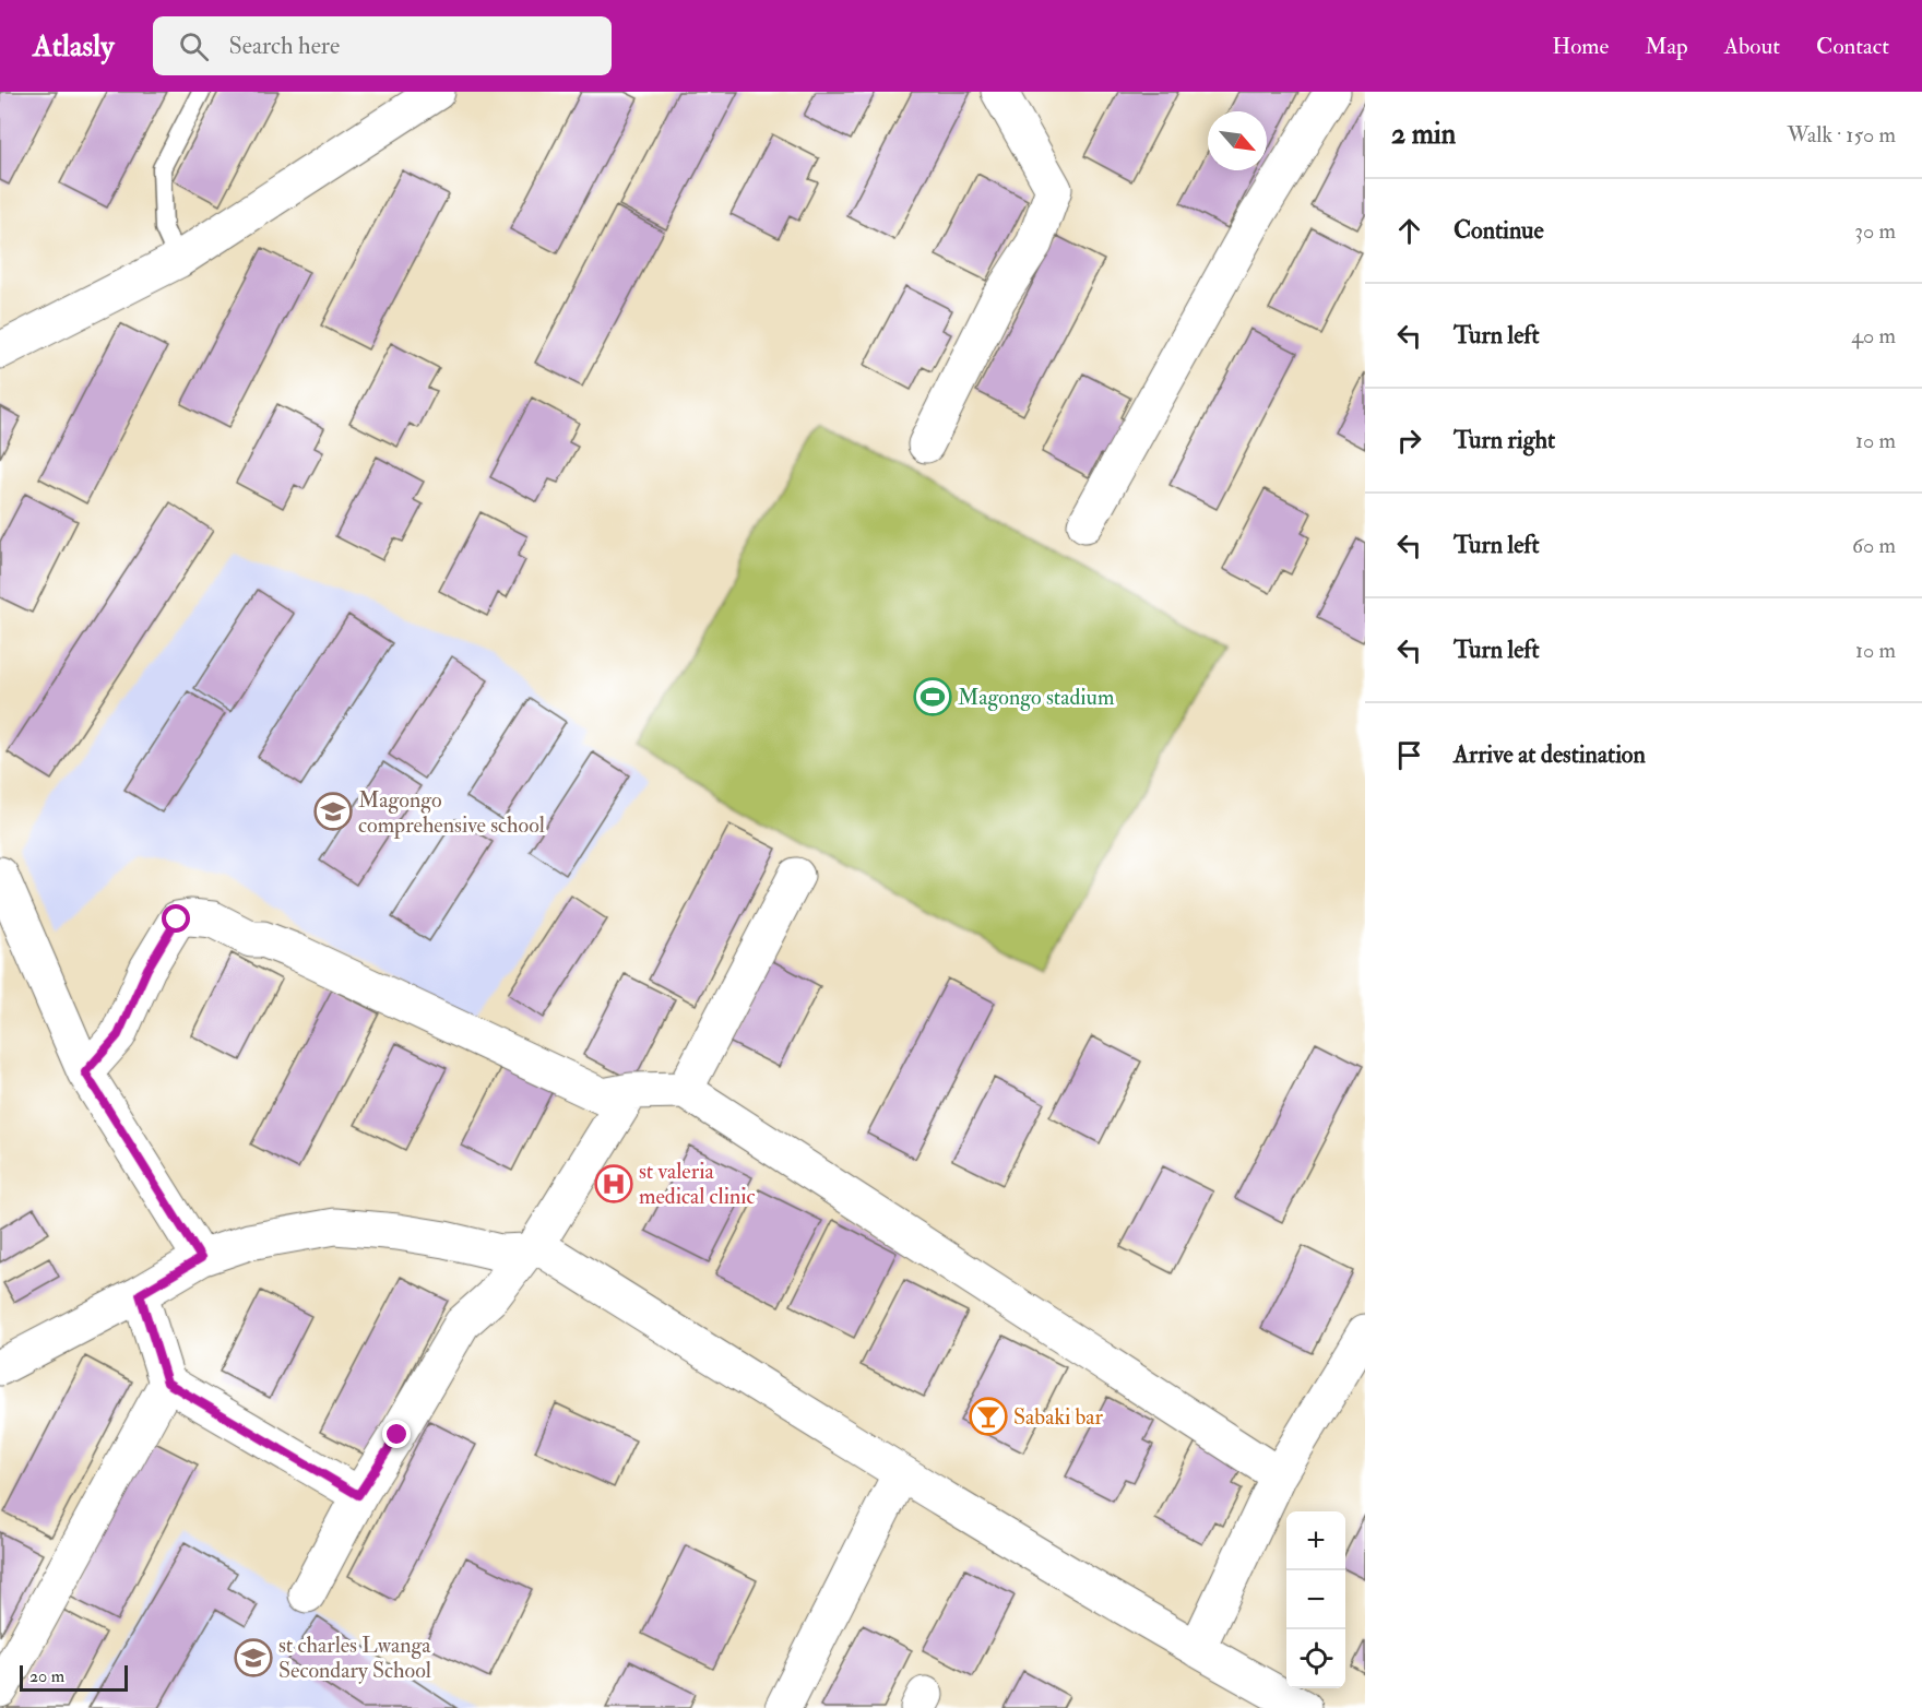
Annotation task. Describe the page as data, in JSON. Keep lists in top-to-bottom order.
{
  "places": {
    "sports": ["Magongo stadium"],
    "school or university": ["Magongo comprehensive school", "st charles Lwanga Secondary School"],
    "hospital": ["st valeria medical clinic"],
    "bar": ["Sabaki bar"]
  },
  "scale_bar": "20 m",
  "north": "bottom right",
  "page": {
    "header": "Atlasly",
    "search": "Search here",
    "nav": [
      "Home",
      "Map",
      "About",
      "Contact"
    ],
    "heading": ["2 min", "Walk · 150 m"],
    "list": [
      ["Continue", "30 m"],
      ["Turn left", "40 m"],
      ["Turn right", "10 m"],
      ["Turn left", "60 m"],
      ["Turn left", "10 m"],
      "Arrive at destination"
    ],
    "map_buttons": ["+", "−"],
    "scale": "20 m"
  }
}
